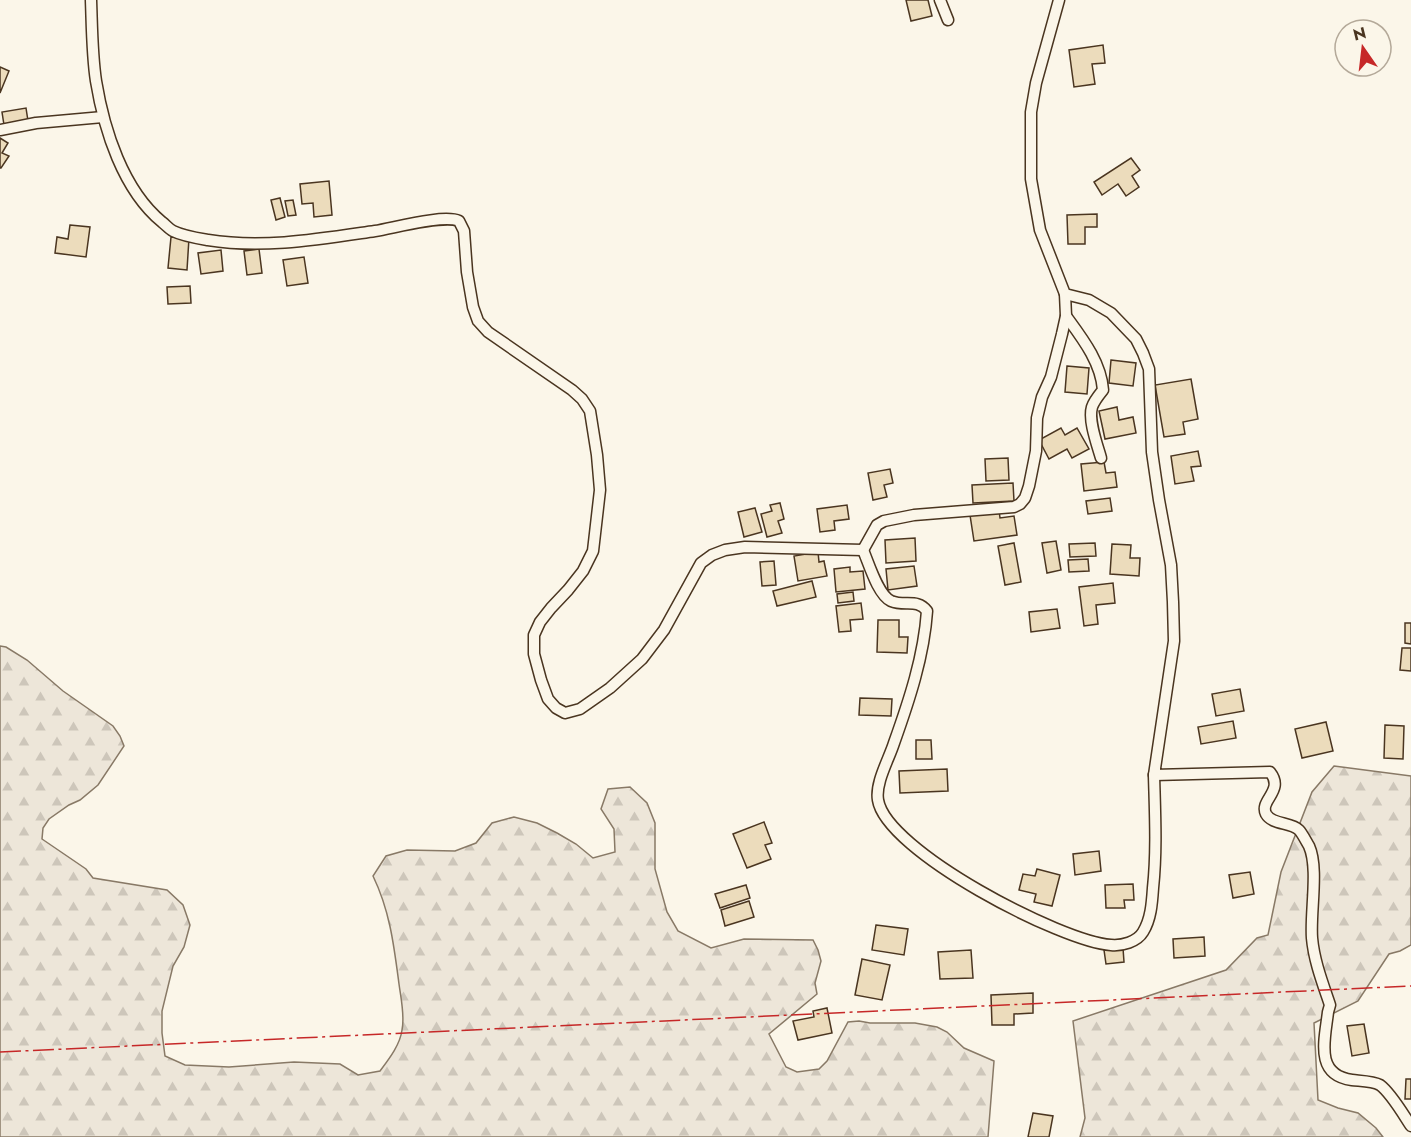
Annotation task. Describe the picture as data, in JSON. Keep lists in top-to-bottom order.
{
  "north": "top"
}
